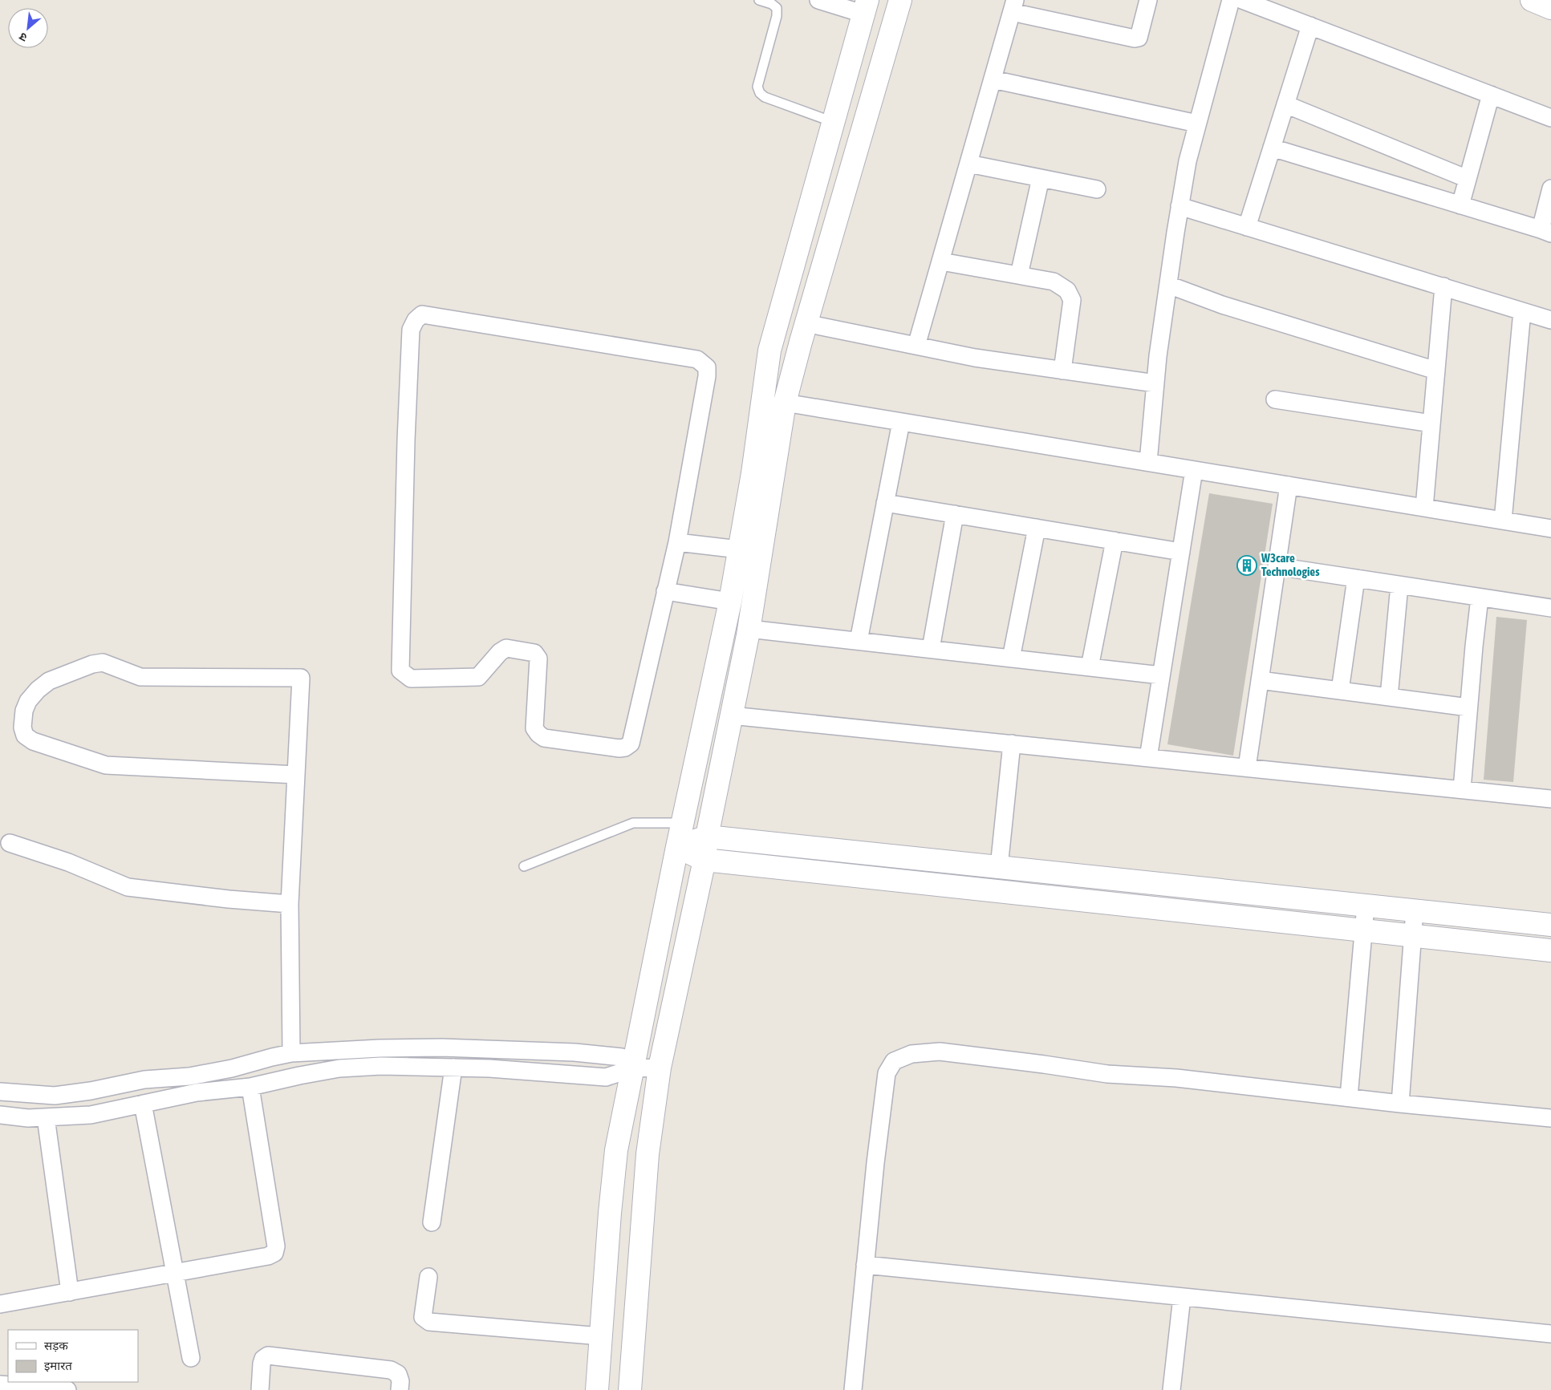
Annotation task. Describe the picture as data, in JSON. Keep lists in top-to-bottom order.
{
  "places": {
    "building": ["W3care Technologies"]
  },
  "legend": ["सड़क", "इमारत"],
  "north": "bottom left"
}
